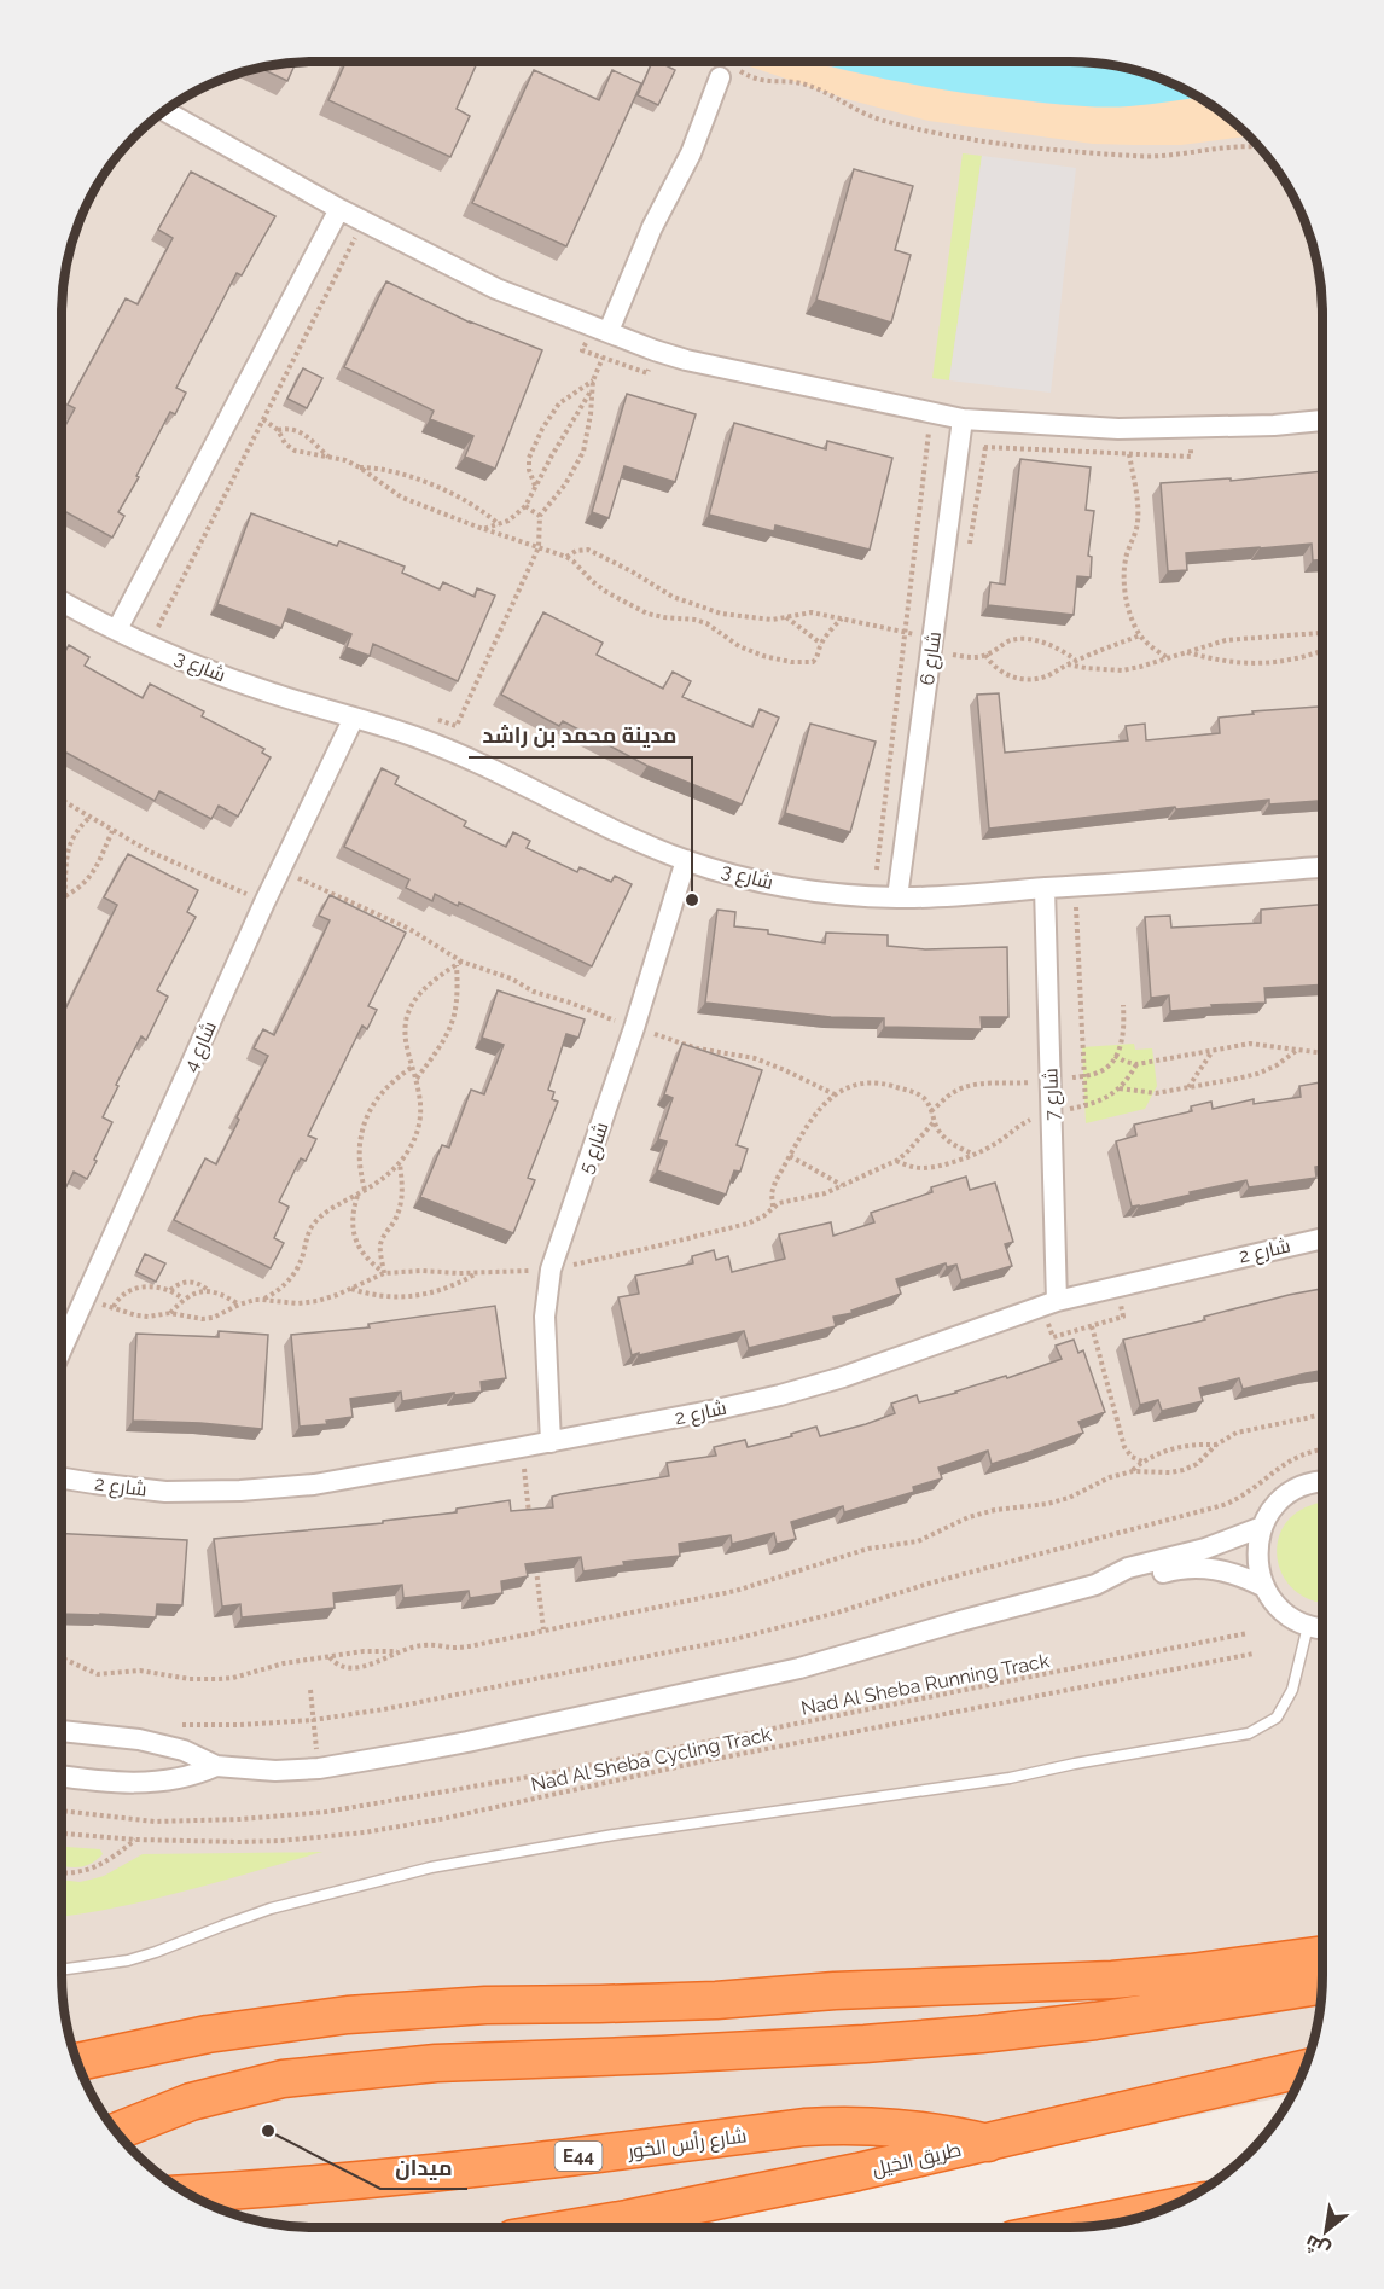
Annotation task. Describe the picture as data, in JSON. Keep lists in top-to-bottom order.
{
  "streets": {
    "highway": ["شارع رأس الخور", "E44", "طريق الخيل"],
    "street": [
      "شارع 6",
      "شارع 3",
      "شارع 4",
      "شارع 7",
      "شارع 5",
      "شارع 2"
    ],
    "path": ["Nad Al Sheba Running Track", "Nad Al Sheba Cycling Track"]
  },
  "crossings": [
    ["شارع 6", "شارع 3"],
    ["شارع 3", "شارع 4"],
    ["شارع 3", "شارع 7"],
    ["شارع 3", "شارع 5"],
    ["شارع 7", "شارع 2"],
    ["شارع 5", "شارع 2"],
    ["شارع رأس الخور", "طريق الخيل"]
  ],
  "places": ["مدينة محمد بن راشد", "ميدان"],
  "north": "bottom left"
}
